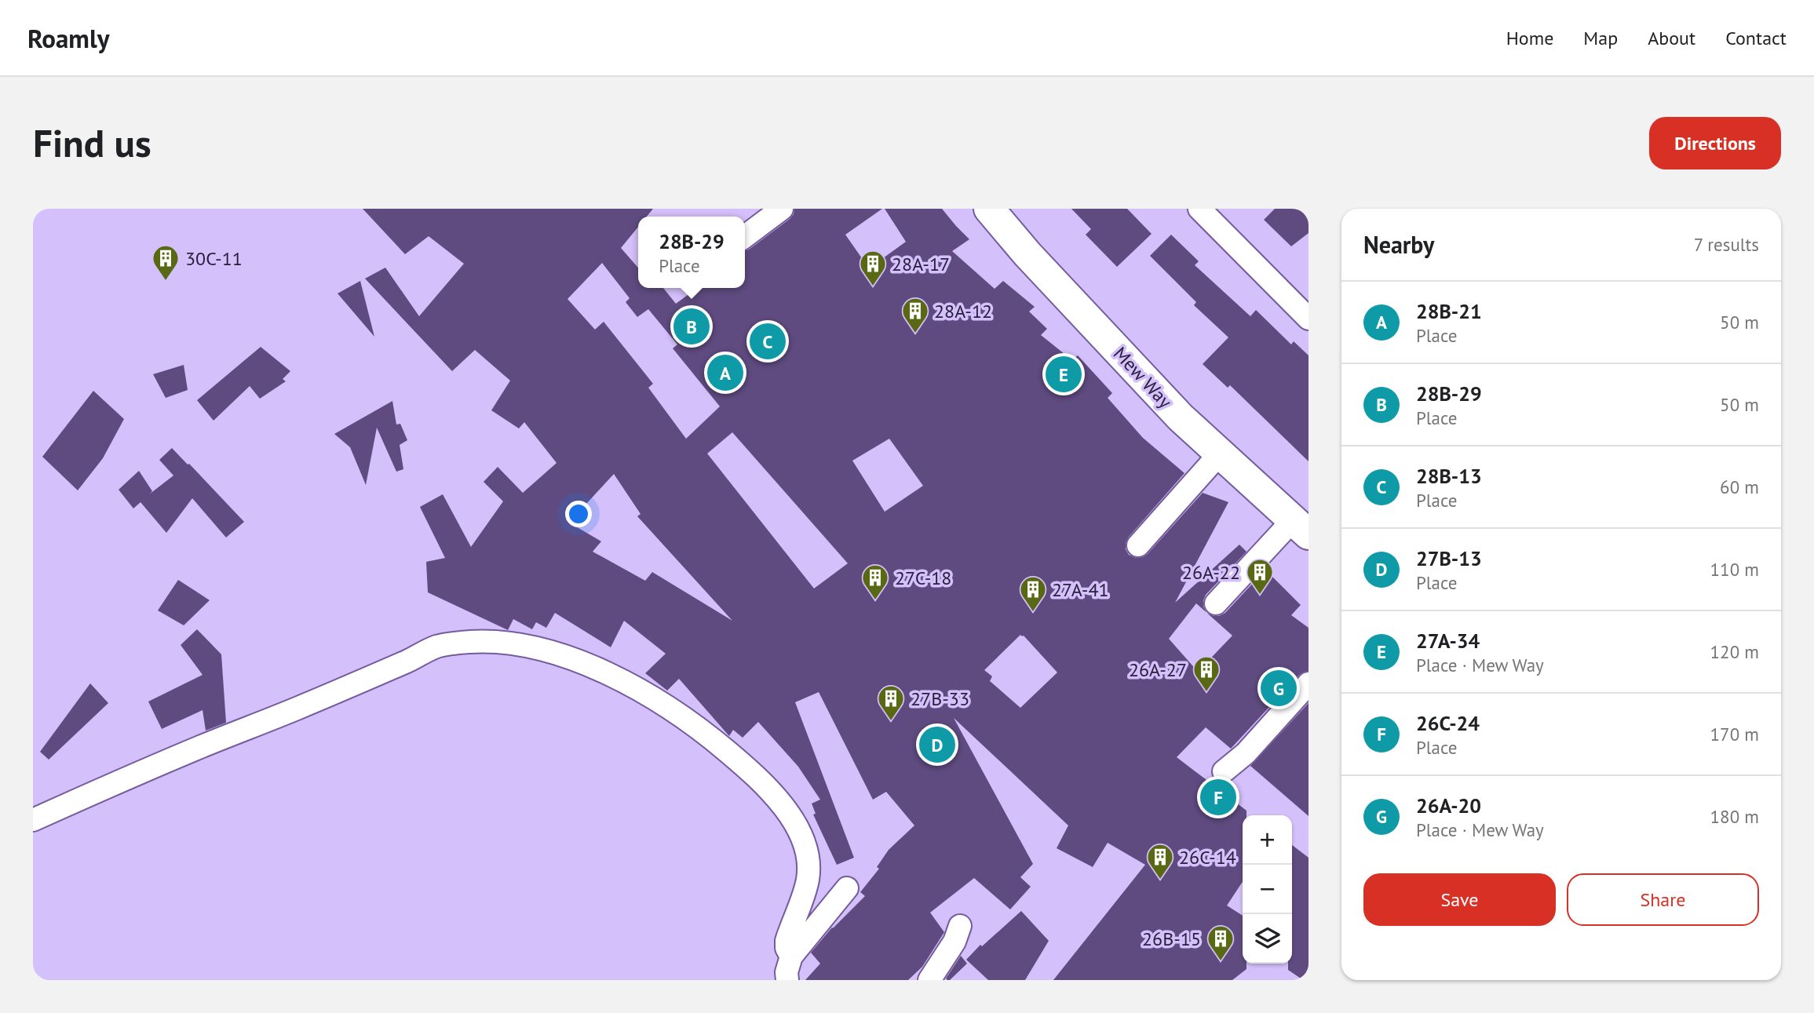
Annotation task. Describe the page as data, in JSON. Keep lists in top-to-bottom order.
{
  "streets": {
    "main road": ["Mew Way"]
  },
  "places": {
    "building": [
      "30C-11",
      "28A-17",
      "28A-12",
      "26A-22",
      "27C-18",
      "27A-41",
      "26A-27",
      "27B-33",
      "26C-14",
      "26B-15"
    ]
  },
  "page": {
    "header": "Roamly",
    "nav": [
      "Home",
      "Map",
      "About",
      "Contact"
    ],
    "buttons": [
      "Directions",
      ["Save", "Share"]
    ],
    "title": "Find us",
    "heading": ["Nearby", "7 results"],
    "popup": ["28B-29", "Place"],
    "list": [
      {
        "mark": "A",
        "name": "28B-21",
        "note": "Place",
        "value": "50 m"
      },
      {
        "mark": "B",
        "name": "28B-29",
        "note": "Place",
        "value": "50 m"
      },
      {
        "mark": "C",
        "name": "28B-13",
        "note": "Place",
        "value": "60 m"
      },
      {
        "mark": "D",
        "name": "27B-13",
        "note": "Place",
        "value": "110 m"
      },
      {
        "mark": "E",
        "name": "27A-34",
        "note": "Place · Mew Way",
        "value": "120 m"
      },
      {
        "mark": "F",
        "name": "26C-24",
        "note": "Place",
        "value": "170 m"
      },
      {
        "mark": "G",
        "name": "26A-20",
        "note": "Place · Mew Way",
        "value": "180 m"
      }
    ],
    "pins": [
      "B",
      "C",
      "A",
      "E",
      "G",
      "D",
      "F"
    ],
    "map_buttons": ["+", "−"]
  }
}
